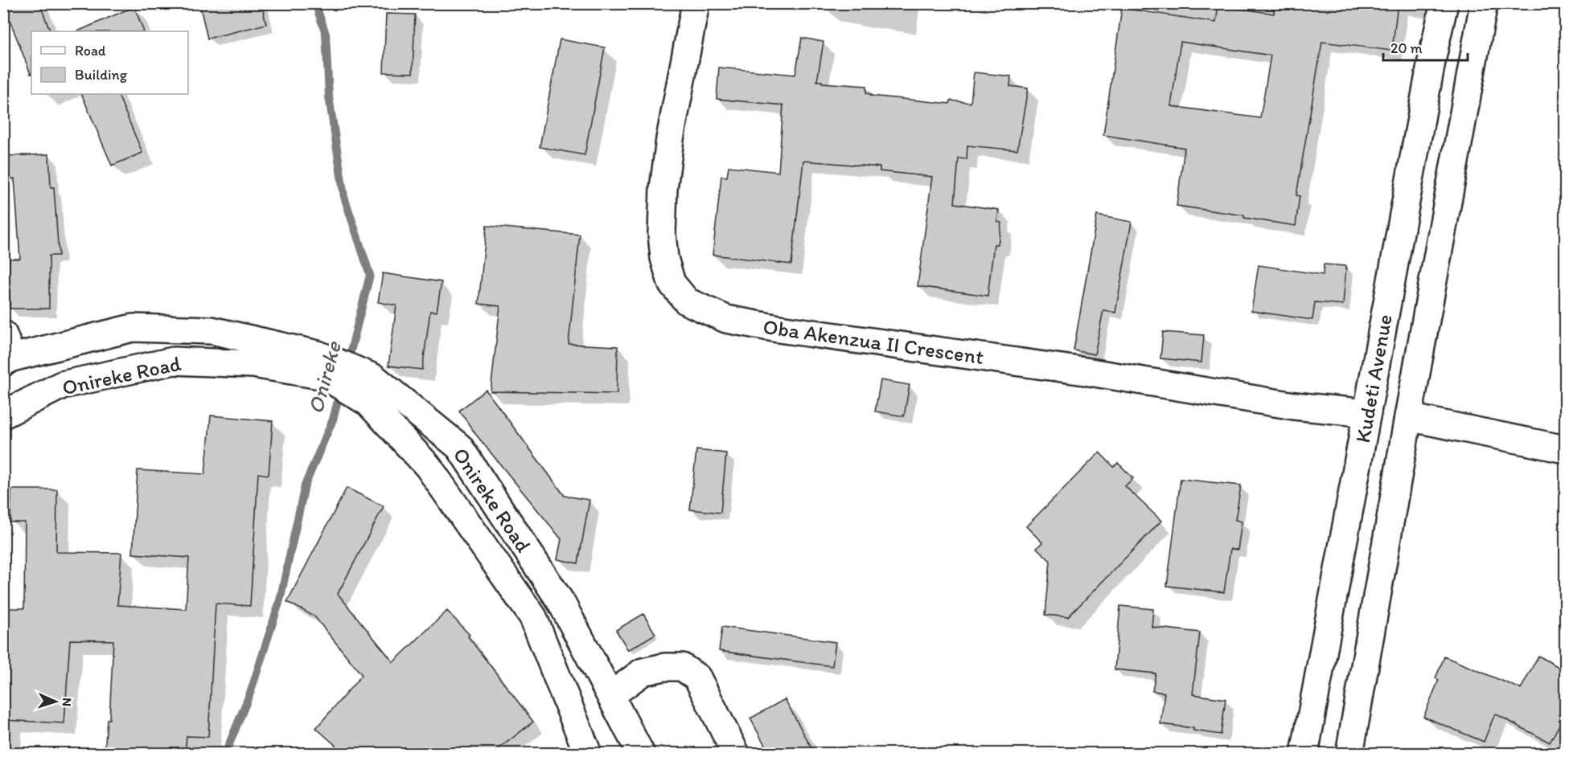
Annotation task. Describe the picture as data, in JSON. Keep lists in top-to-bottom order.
{
  "streets": {
    "main road": ["Oba Akenzua II Crescent", "Onireke Road", "Kudeti Avenue"]
  },
  "crossings": [
    ["Oba Akenzua II Crescent", "Kudeti Avenue"]
  ],
  "water": ["Onireke"],
  "legend": ["Road", "Building"],
  "scale_bar": "20 m",
  "north": "right"
}
